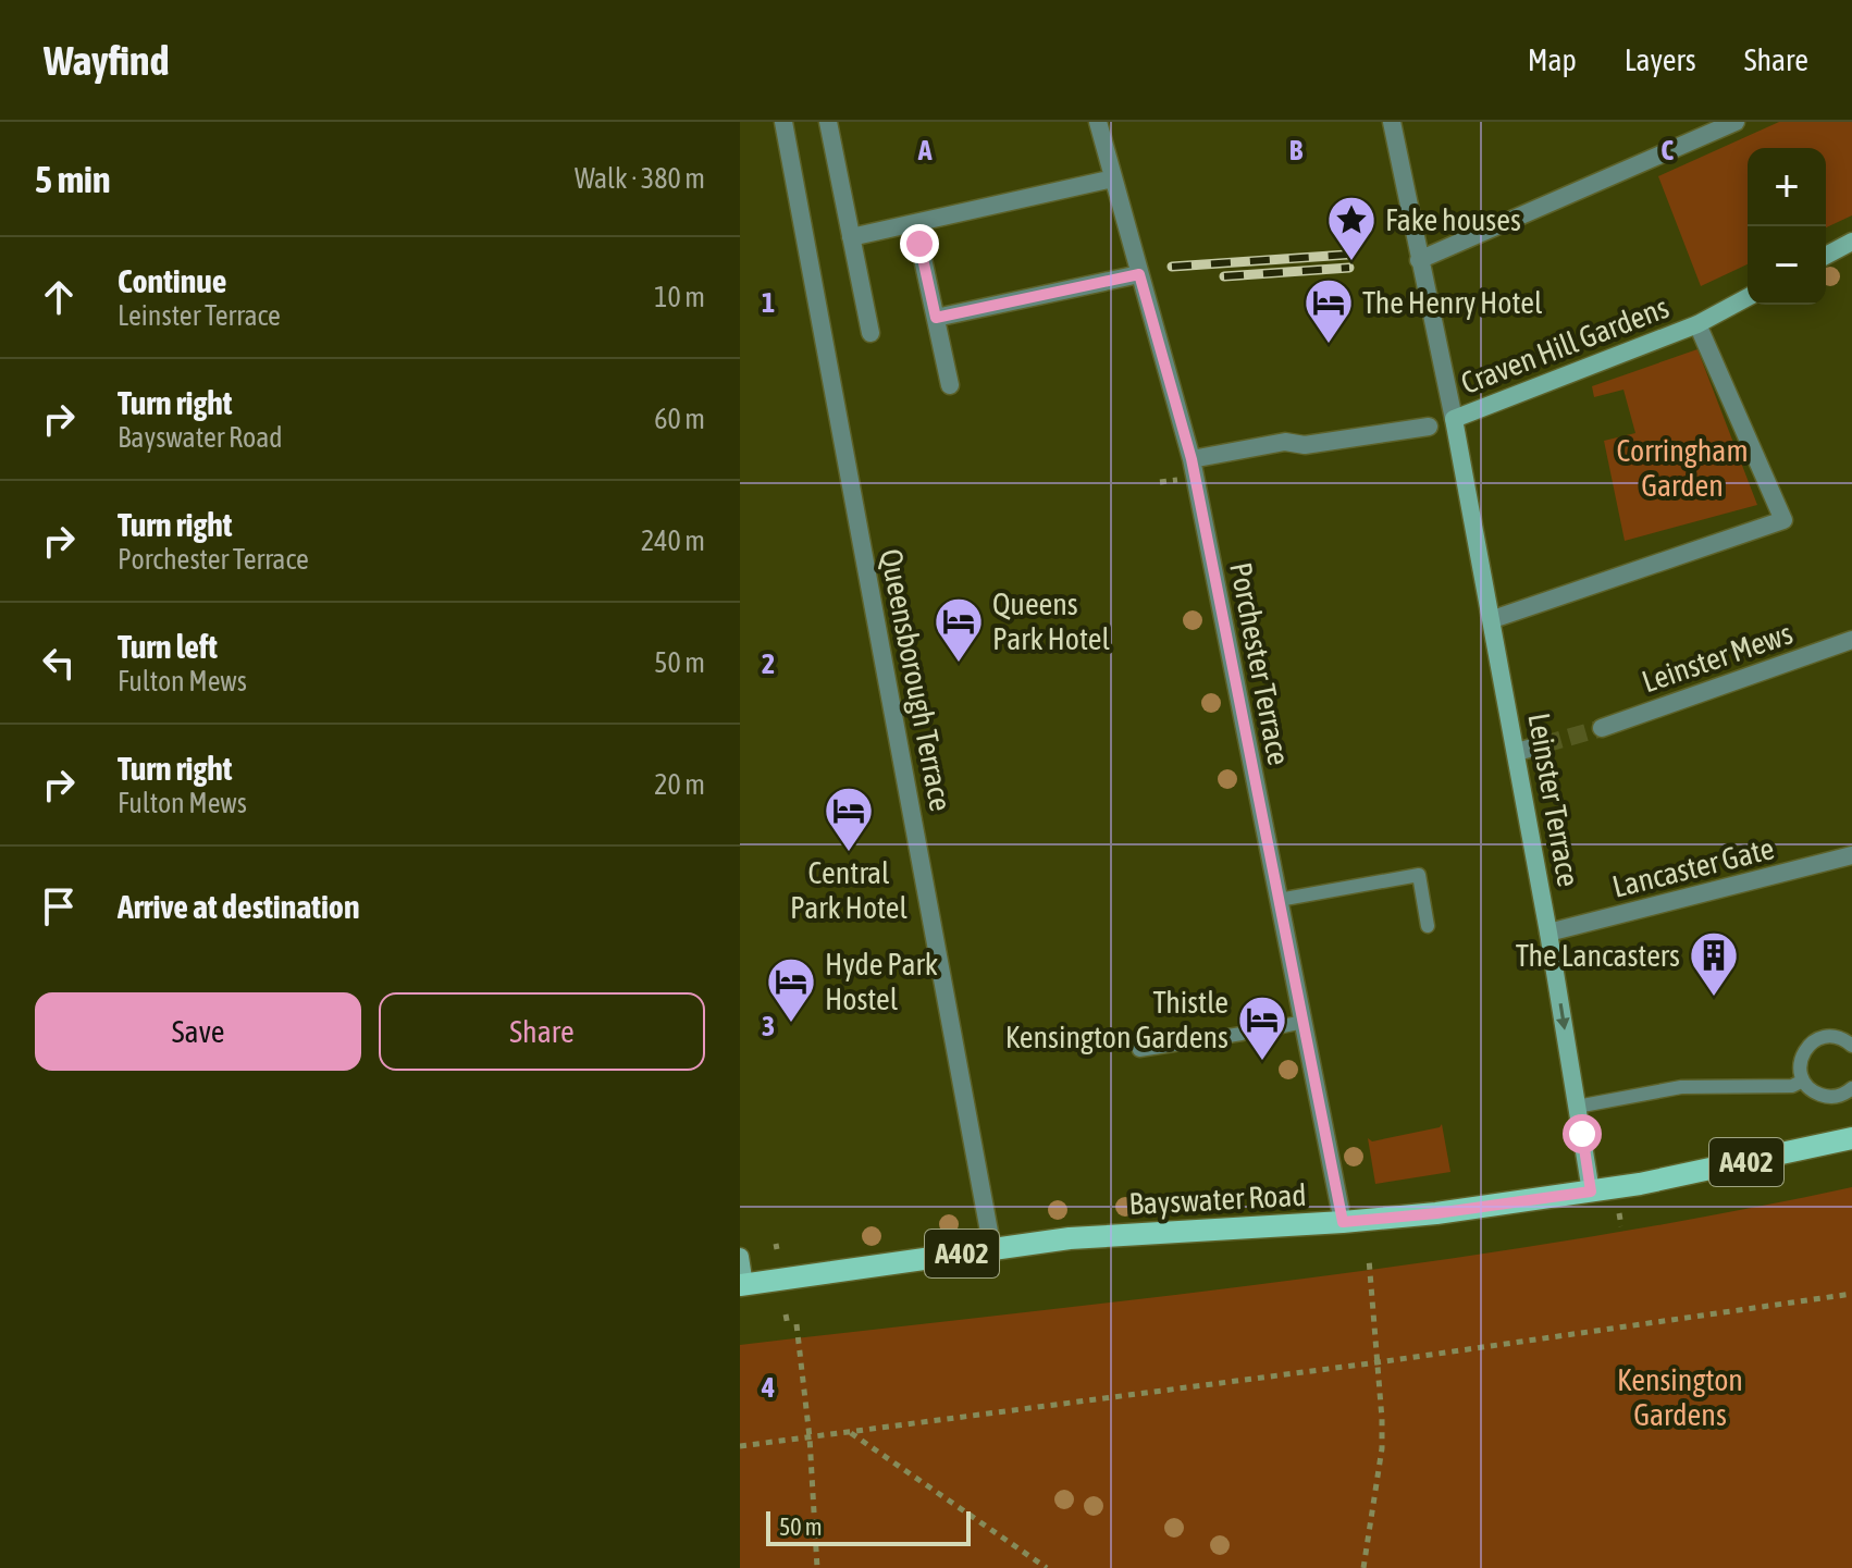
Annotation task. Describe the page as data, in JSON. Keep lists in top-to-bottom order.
{
  "streets": {
    "main road": [
      "Craven Hill Gardens",
      "Leinster Terrace",
      "A402",
      "Bayswater Road"
    ],
    "street": [
      "Leinster Mews",
      "Porchester Terrace",
      "Queensborough Terrace",
      "Lancaster Gate"
    ]
  },
  "crossings": [
    ["Craven Hill Gardens", "Leinster Terrace"],
    ["Porchester Terrace", "Bayswater Road"],
    ["Queensborough Terrace", "Bayswater Road"],
    ["Leinster Terrace", "Lancaster Gate"],
    ["Leinster Terrace", "Bayswater Road"]
  ],
  "parks": ["Corringham Garden", "Kensington Gardens"],
  "places": {
    "place": ["Fake houses"],
    "hotel": [
      "The Henry Hotel",
      "Queens Park Hotel",
      "Central Park Hotel",
      "Hyde Park Hostel",
      "Thistle Kensington Gardens"
    ],
    "building": ["The Lancasters"]
  },
  "scale_bar": "50 m",
  "page": {
    "header": "Wayfind",
    "nav": ["Map", "Layers", "Share"],
    "heading": ["5 min", "Walk · 380 m"],
    "map_buttons": ["+", "−"],
    "list": [
      ["Continue", "Leinster Terrace", "10 m"],
      ["Turn right", "Bayswater Road", "60 m"],
      ["Turn right", "Porchester Terrace", "240 m"],
      ["Turn left", "Fulton Mews", "50 m"],
      ["Turn right", "Fulton Mews", "20 m"],
      "Arrive at destination"
    ],
    "buttons": ["Save", "Share"],
    "scale": "50 m"
  },
  "grid": {
    "columns": ["A", "B", "C"],
    "rows": [
      "1",
      "2",
      "3",
      "4"
    ]
  }
}
